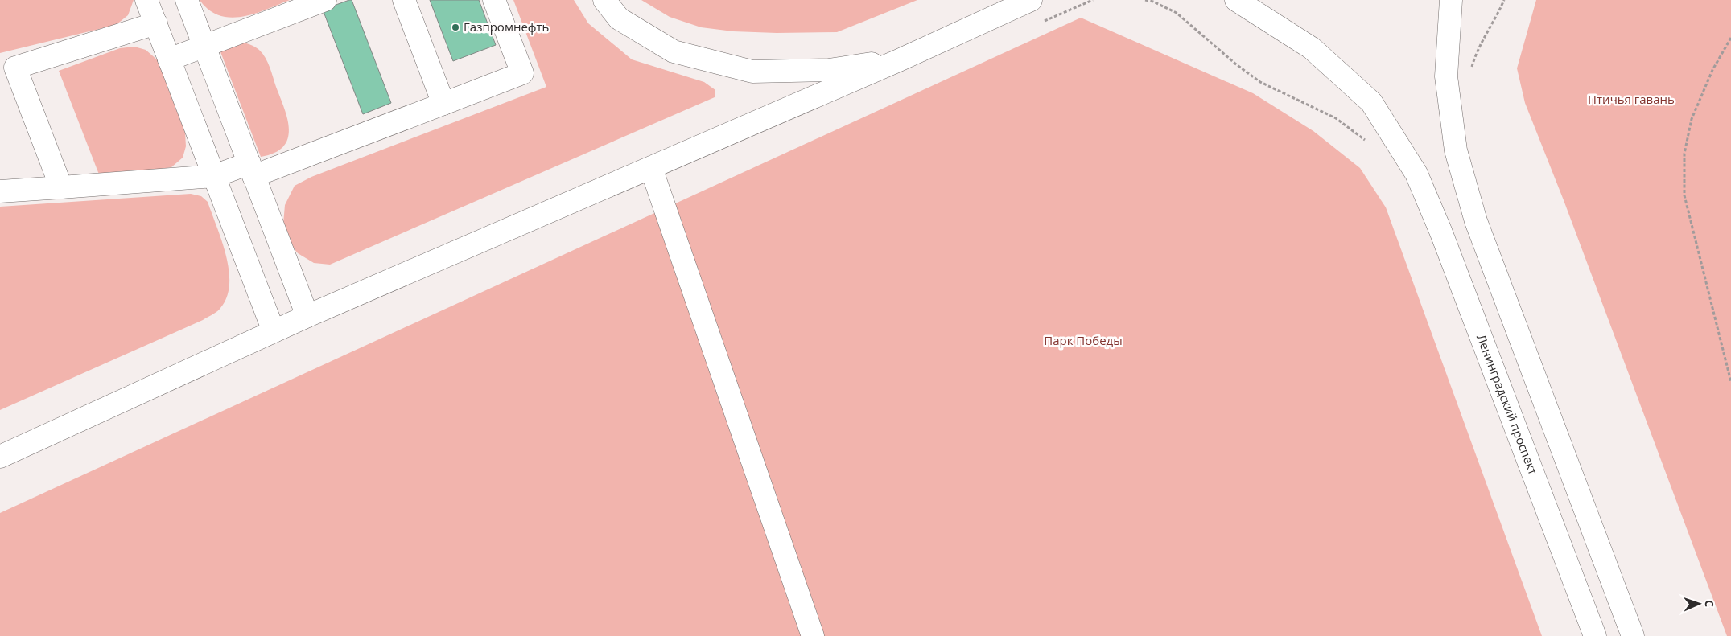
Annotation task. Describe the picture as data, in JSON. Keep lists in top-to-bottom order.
{
  "streets": {
    "main road": ["Ленинградский проспект"]
  },
  "parks": ["Птичья гавань", "Парк Победы"],
  "places": ["Газпромнефть"],
  "north": "right"
}
